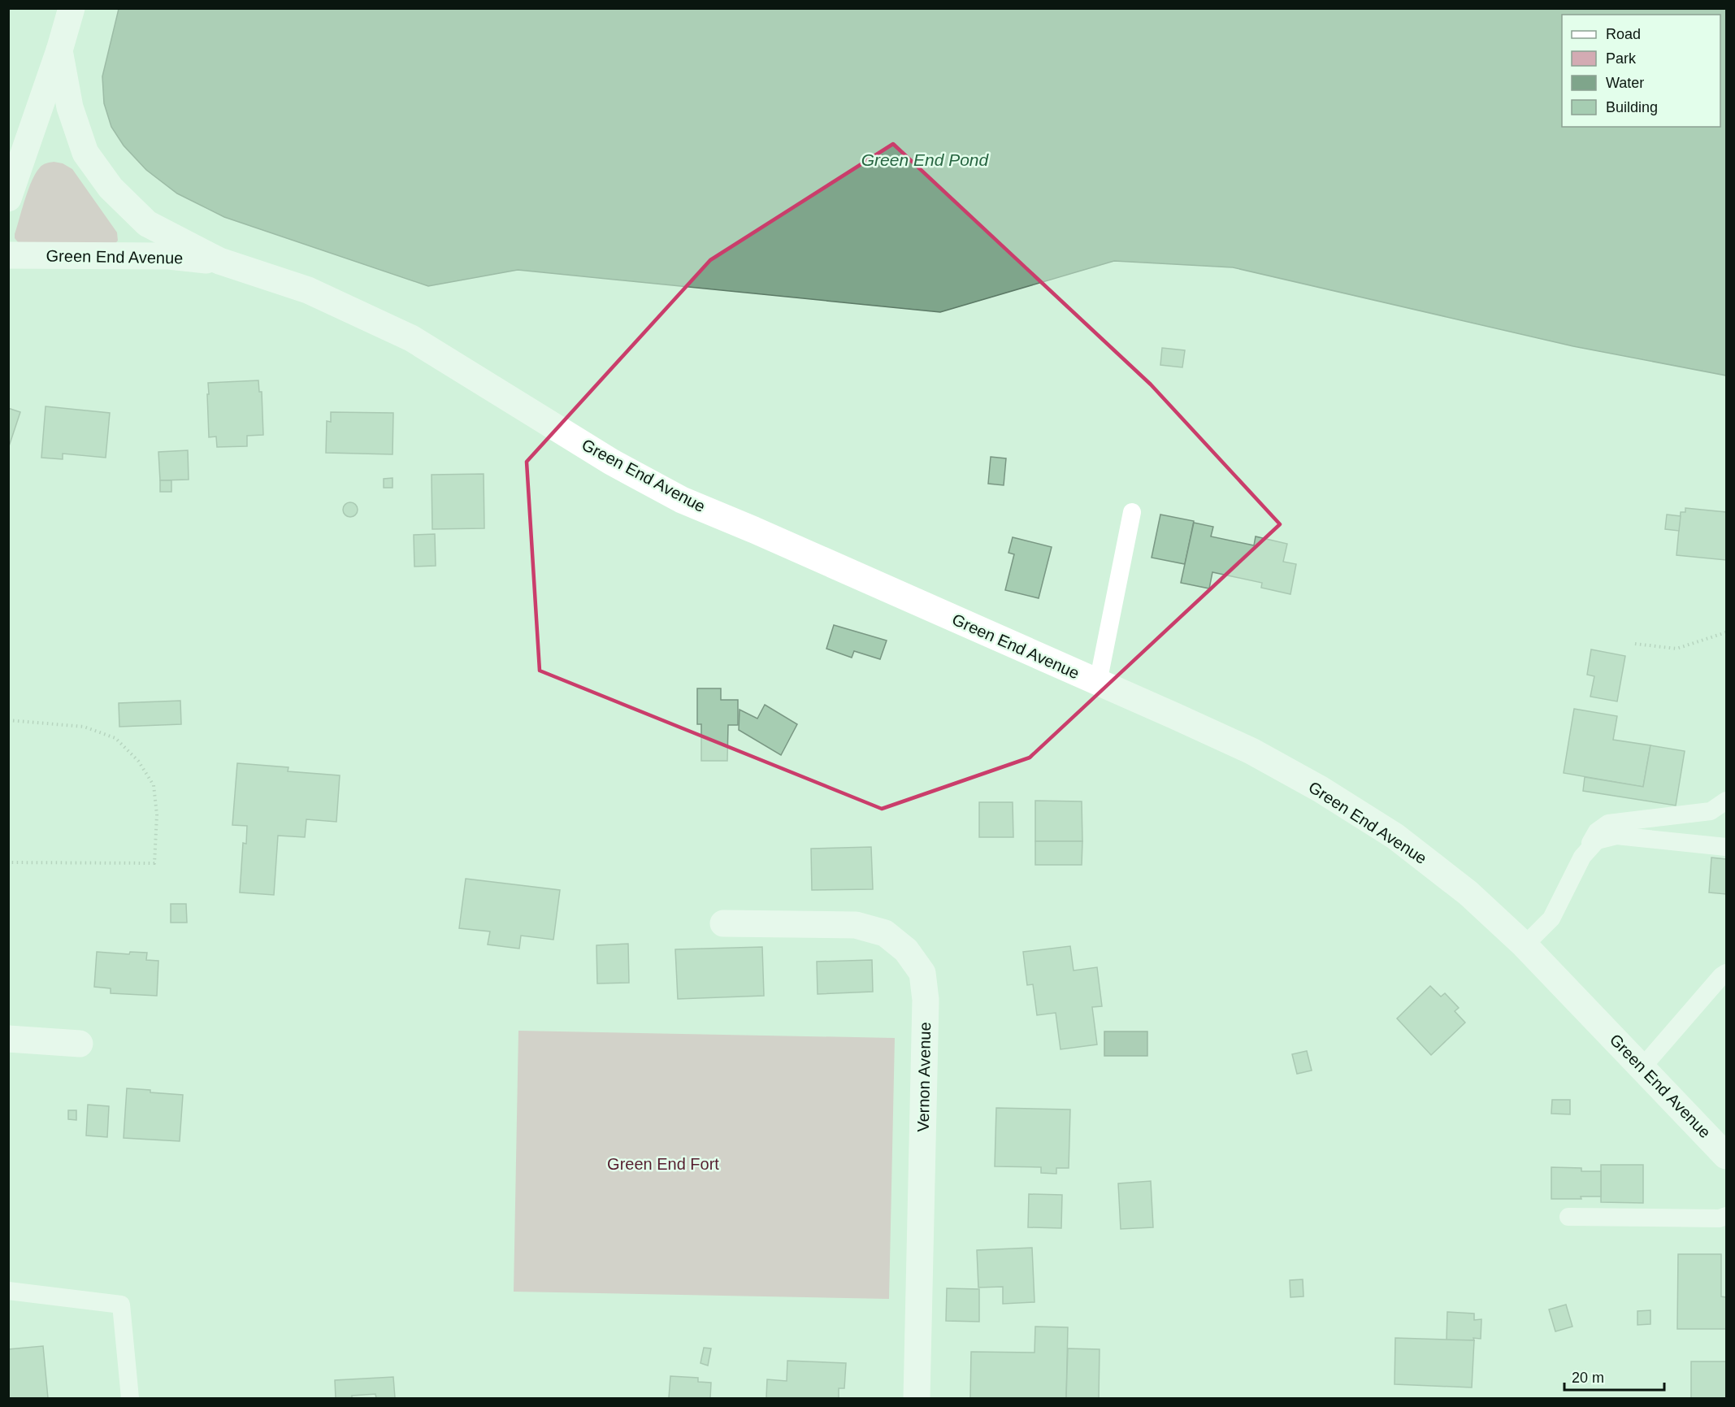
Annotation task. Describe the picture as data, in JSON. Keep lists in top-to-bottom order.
{
  "streets": {
    "street": ["Green End Avenue", "Vernon Avenue"]
  },
  "water": ["Green End Pond"],
  "parks": ["Green End Fort"],
  "legend": [
    "Road",
    "Park",
    "Water",
    "Building"
  ],
  "scale_bar": "20 m"
}
